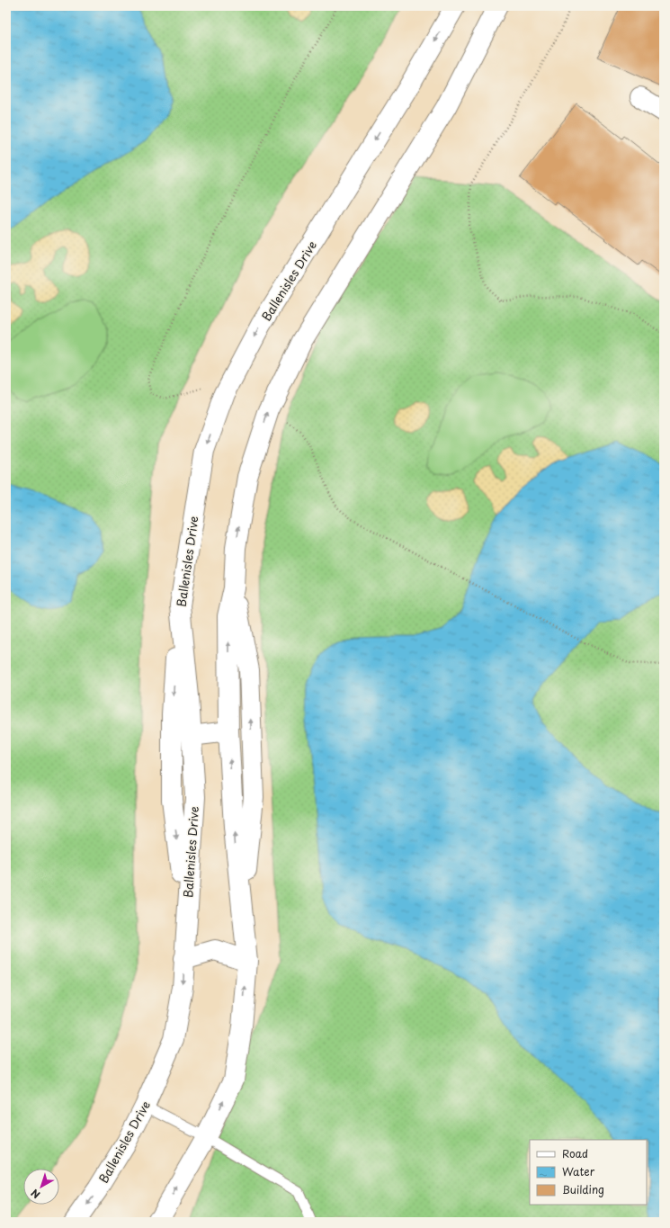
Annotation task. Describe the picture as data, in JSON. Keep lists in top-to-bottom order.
{
  "streets": {
    "street": ["Ballenisles Drive"]
  },
  "legend": ["Road", "Water", "Building"],
  "north": "bottom left"
}
